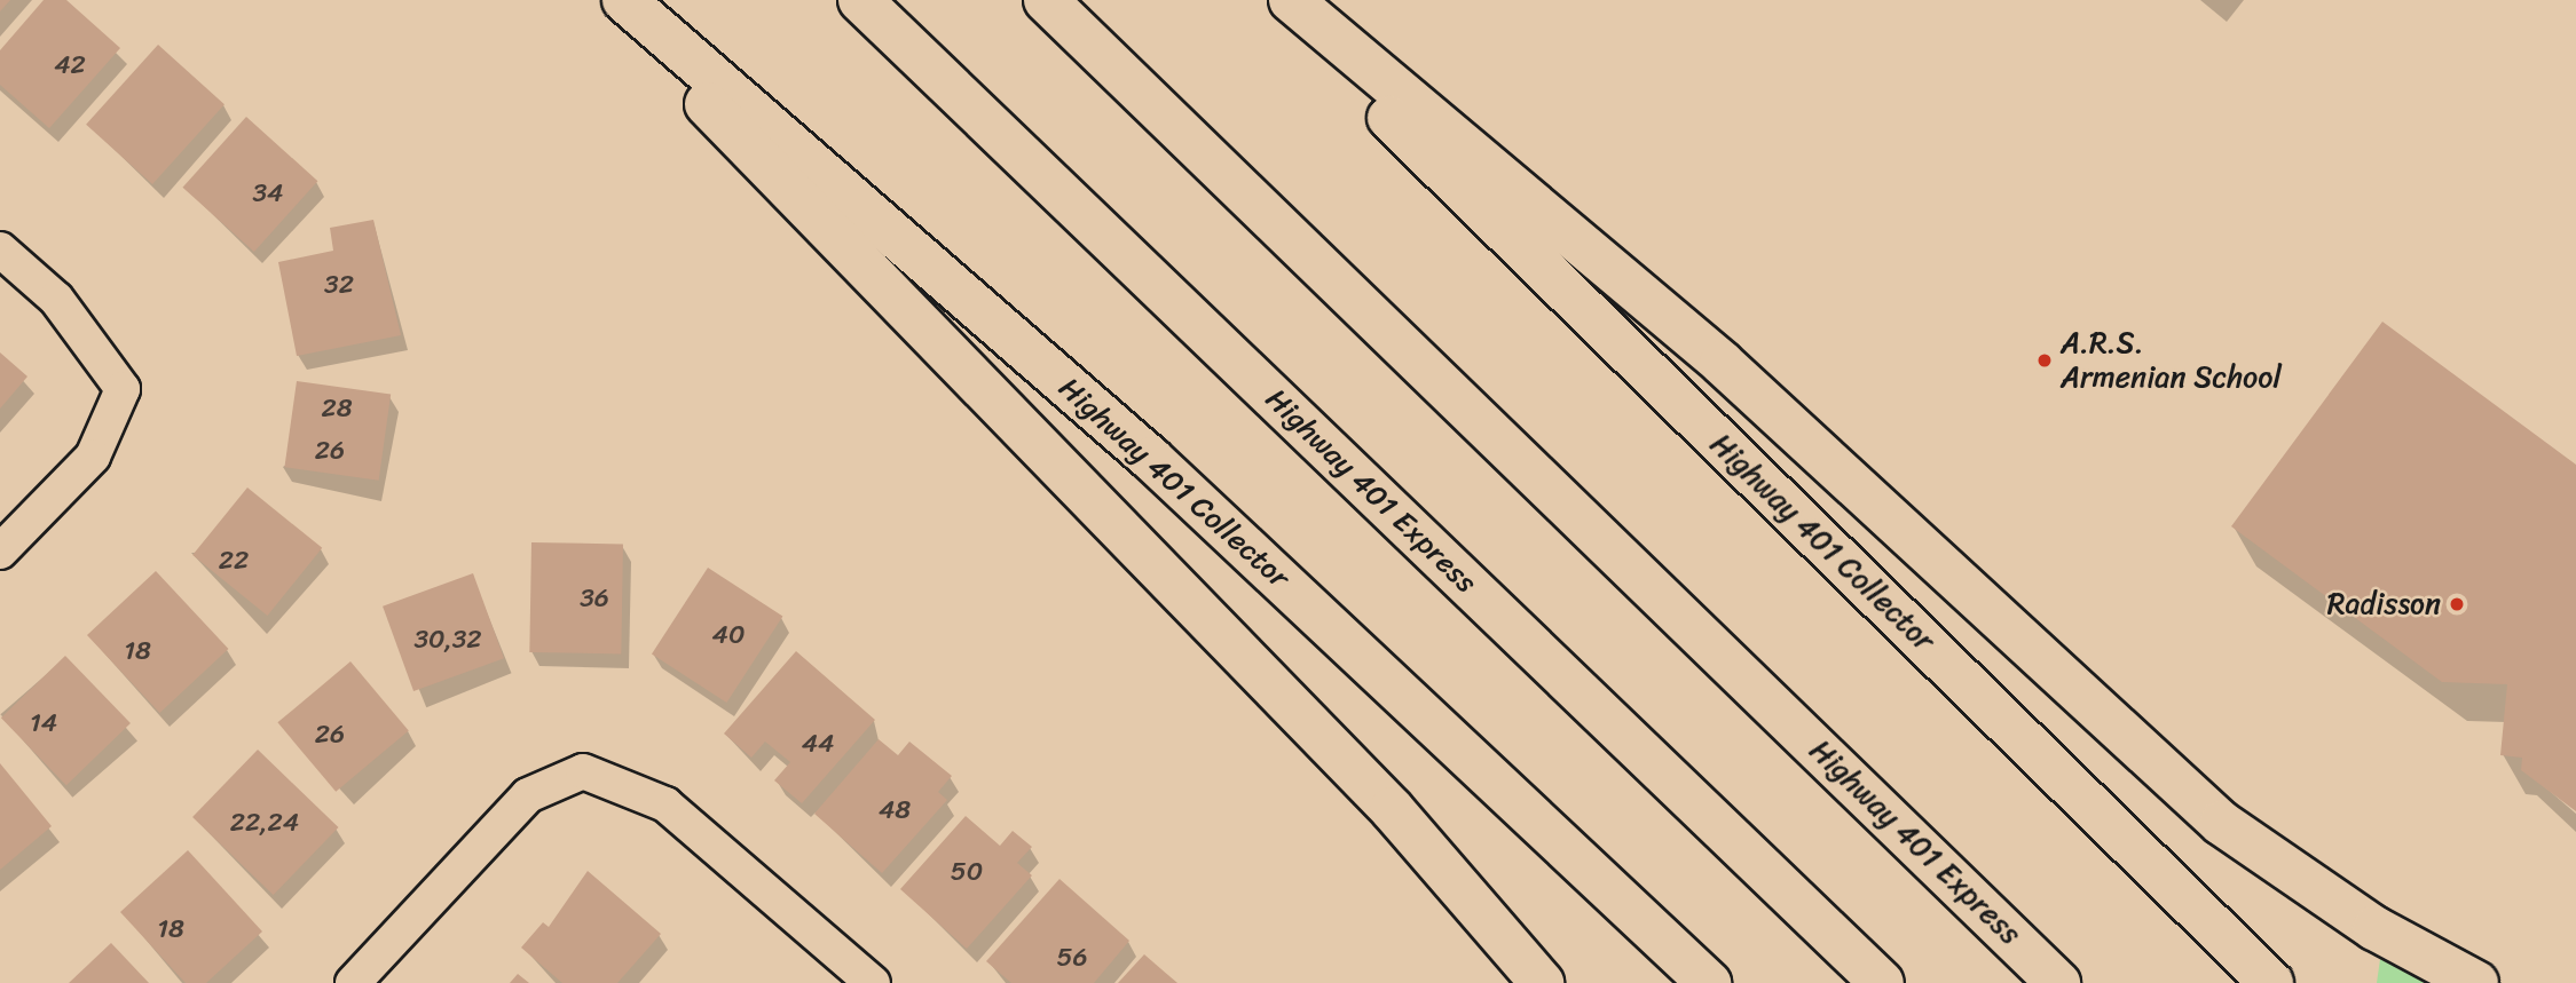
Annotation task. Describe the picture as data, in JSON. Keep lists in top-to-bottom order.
{
  "streets": {
    "highway": ["Highway 401 Collector", "Highway 401 Express"]
  },
  "places": ["A.R.S. Armenian School", "Radisson"],
  "house_numbers": [
    "42",
    "34",
    "32",
    "28",
    "26",
    "22",
    "36",
    "40",
    "30,32",
    "18",
    "14",
    "26",
    "44",
    "48",
    "22,24",
    "50",
    "18",
    "56"
  ]
}
